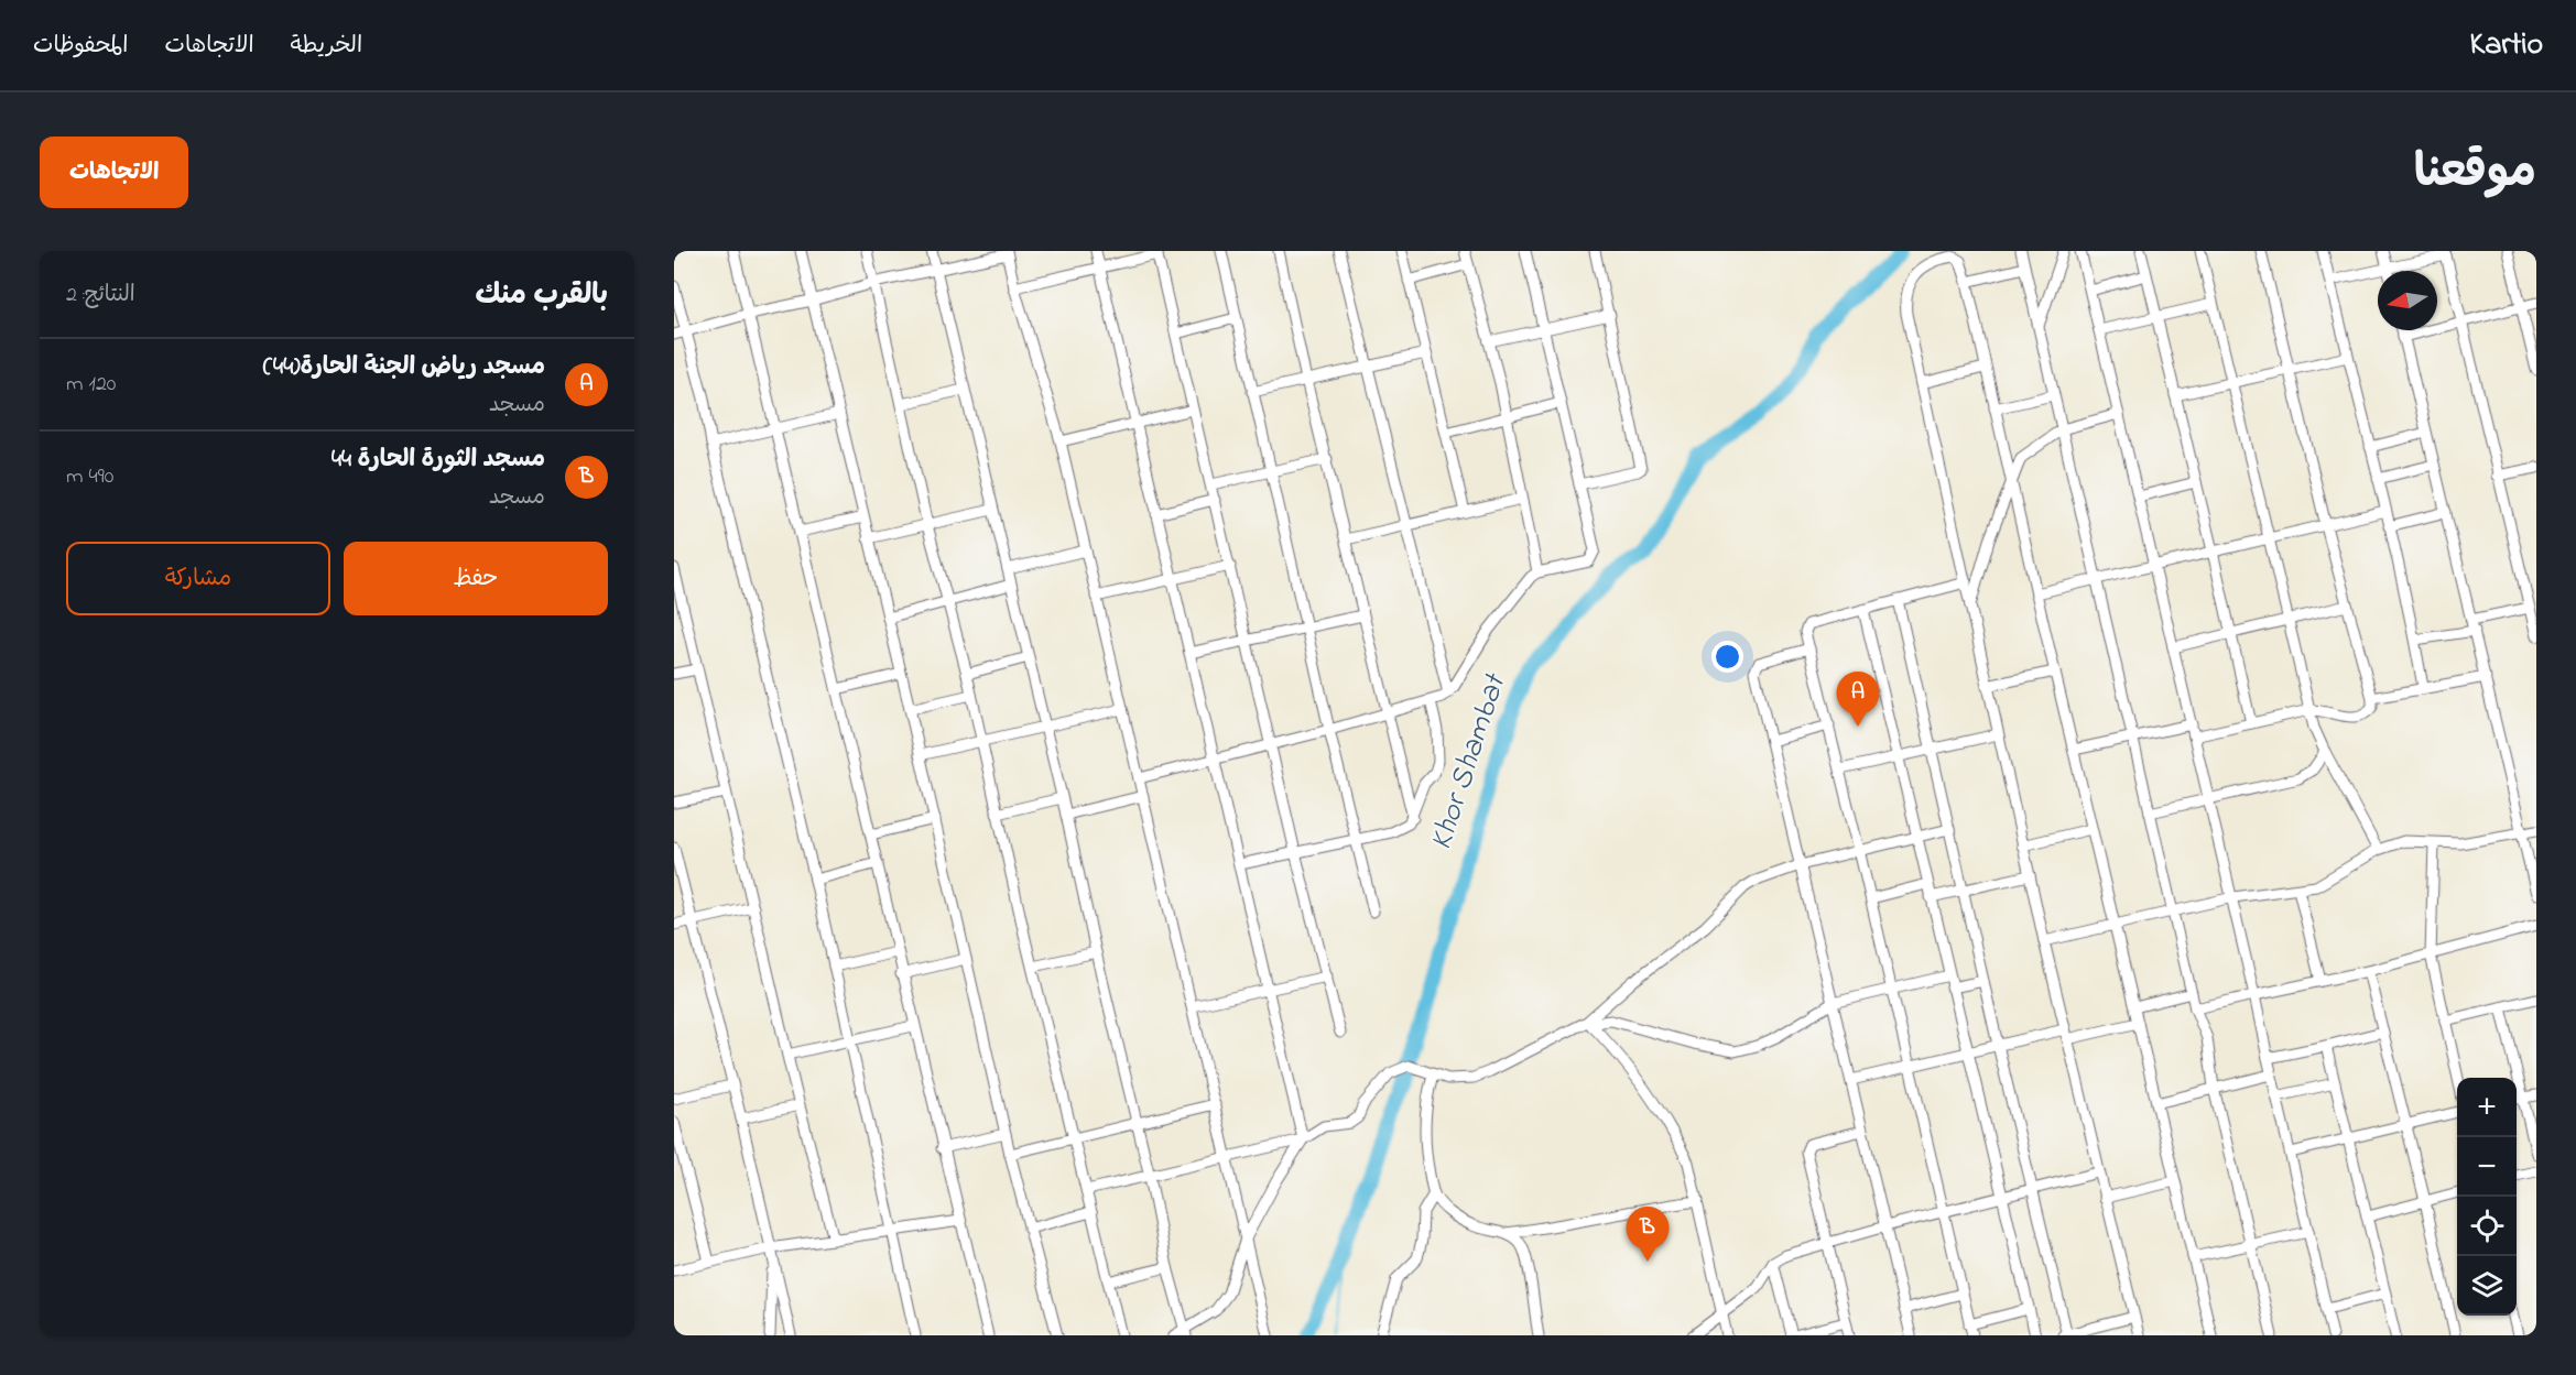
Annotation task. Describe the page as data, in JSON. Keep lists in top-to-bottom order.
{
  "water": ["Khor Shambat"],
  "north": "left",
  "page": {
    "header": "Kartio",
    "nav": ["الخريطة", "الاتجاهات", "المحفوظات"],
    "title": "موقعنا",
    "buttons": [
      "الاتجاهات",
      ["حفظ", "مشاركة"]
    ],
    "heading": ["بالقرب منك", "النتائج: 2"],
    "list": [
      {
        "mark": "A",
        "name": "مسجد رياض الجنة الحارة(44)",
        "note": "مسجد",
        "value": "120 m"
      },
      {
        "mark": "B",
        "name": "مسجد الثورة الحارة 44",
        "note": "مسجد",
        "value": "490 m"
      }
    ],
    "pins": ["A", "B"],
    "map_buttons": ["+", "−"]
  }
}
